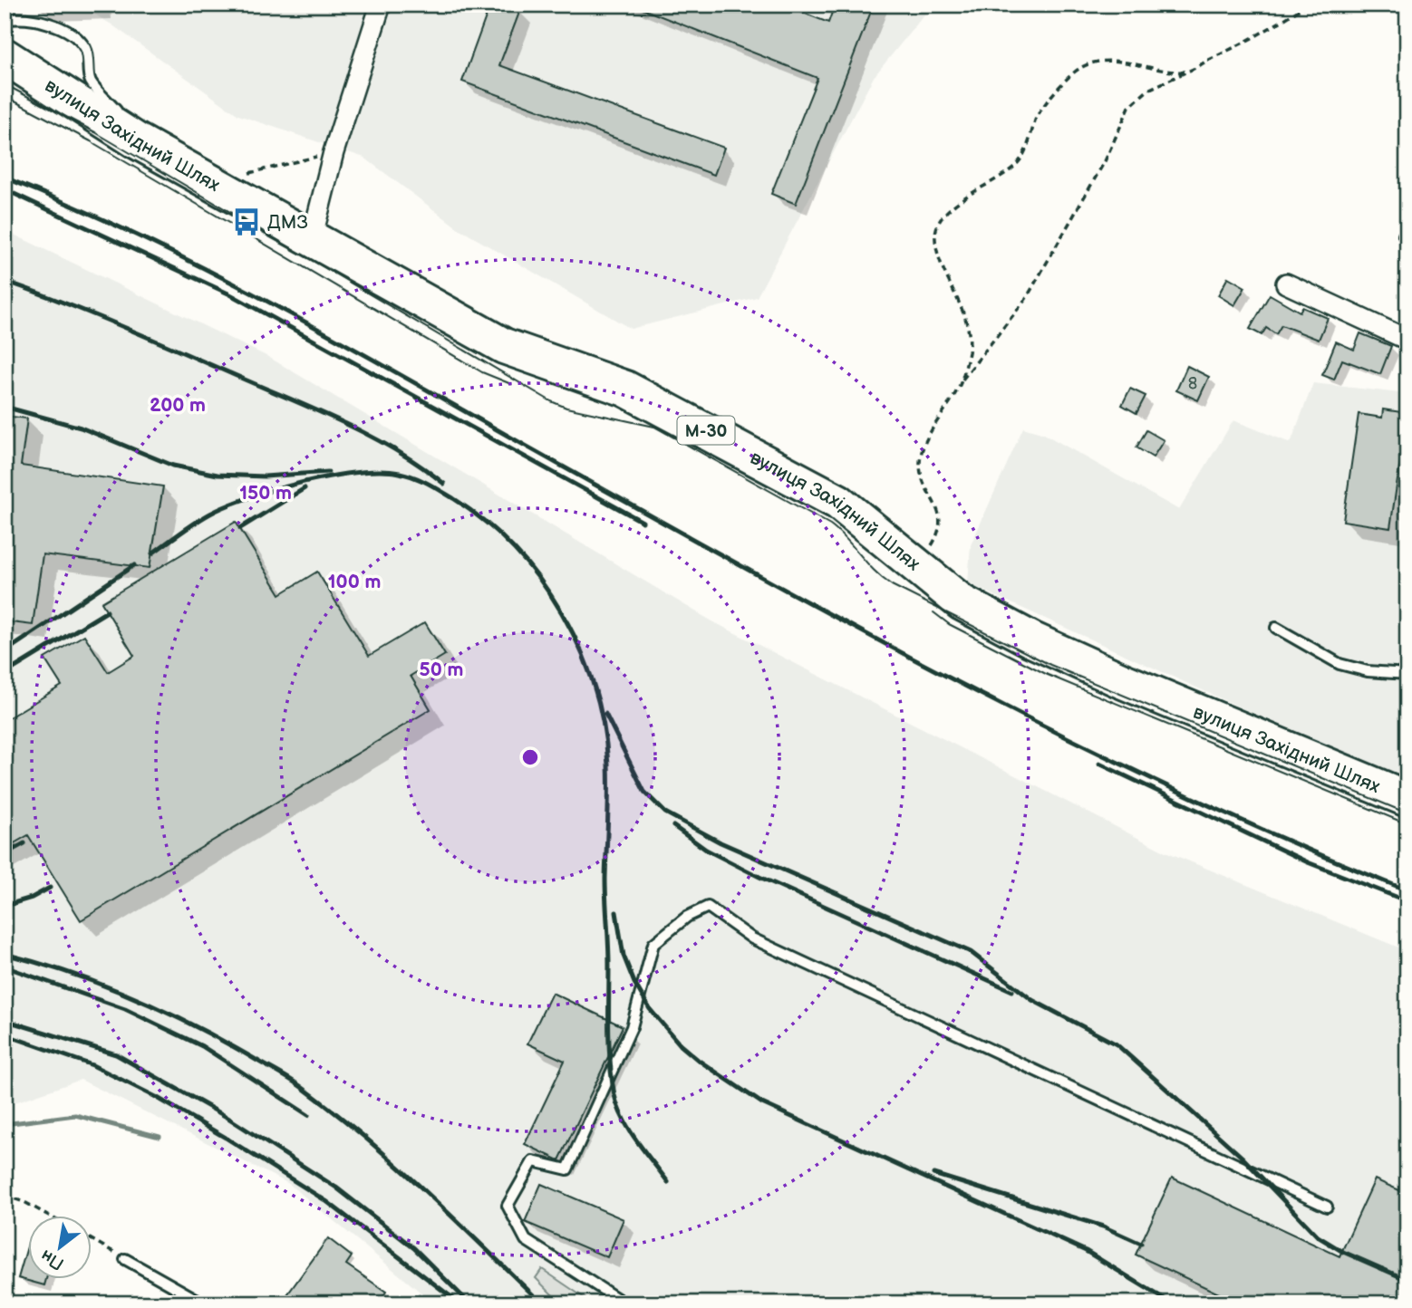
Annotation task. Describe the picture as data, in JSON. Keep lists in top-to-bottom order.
{
  "streets": {
    "highway": ["вулиця Західний Шлях", "М-30"]
  },
  "places": {
    "bus stop": ["ДМЗ"]
  },
  "house_numbers": ["8"],
  "north": "bottom left",
  "rings": [
    "200 m",
    "150 m",
    "100 m",
    "50 m"
  ]
}
